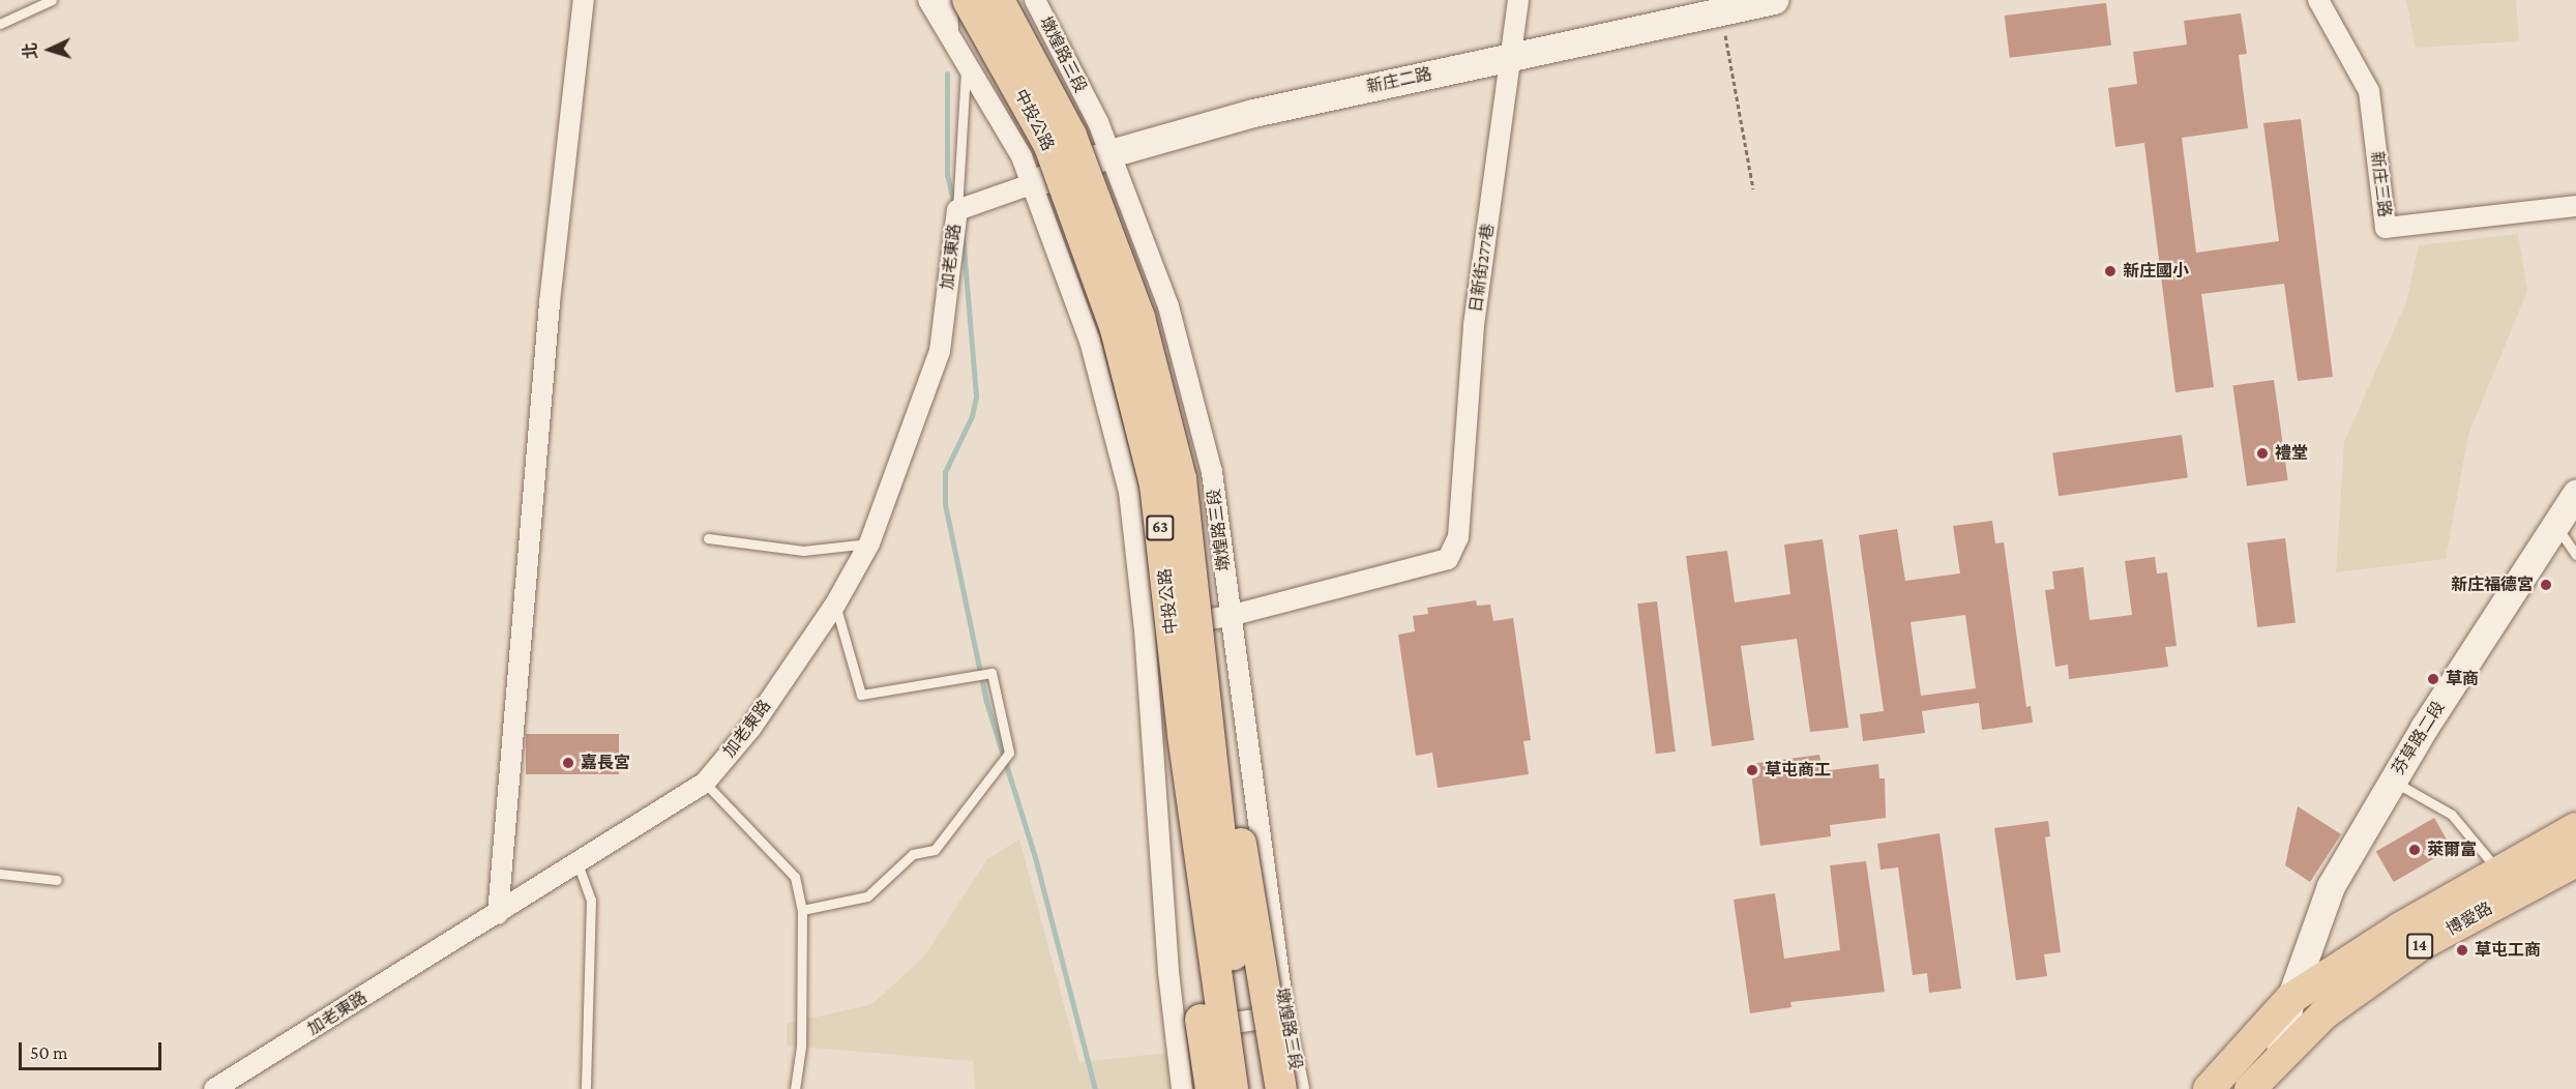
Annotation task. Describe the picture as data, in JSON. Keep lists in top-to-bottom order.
{
  "streets": {
    "main road": [
      "中投公路",
      "63",
      "芬草路二段",
      "博愛路",
      "14"
    ],
    "street": [
      "墩煌路三段",
      "新庄二路",
      "新庄三路",
      "加老東路",
      "日新街277巷"
    ]
  },
  "crossings": [
    ["墩煌路三段", "新庄二路"],
    ["墩煌路三段", "日新街277巷"],
    ["新庄二路", "加老東路"],
    ["新庄二路", "日新街277巷"],
    ["芬草路二段", "博愛路"]
  ],
  "places": [
    "新庄國小",
    "禮堂",
    "新庄福德宮",
    "草商",
    "嘉長宮",
    "草屯商工",
    "萊爾富",
    "草屯工商"
  ],
  "scale_bar": "50 m",
  "north": "left"
}
